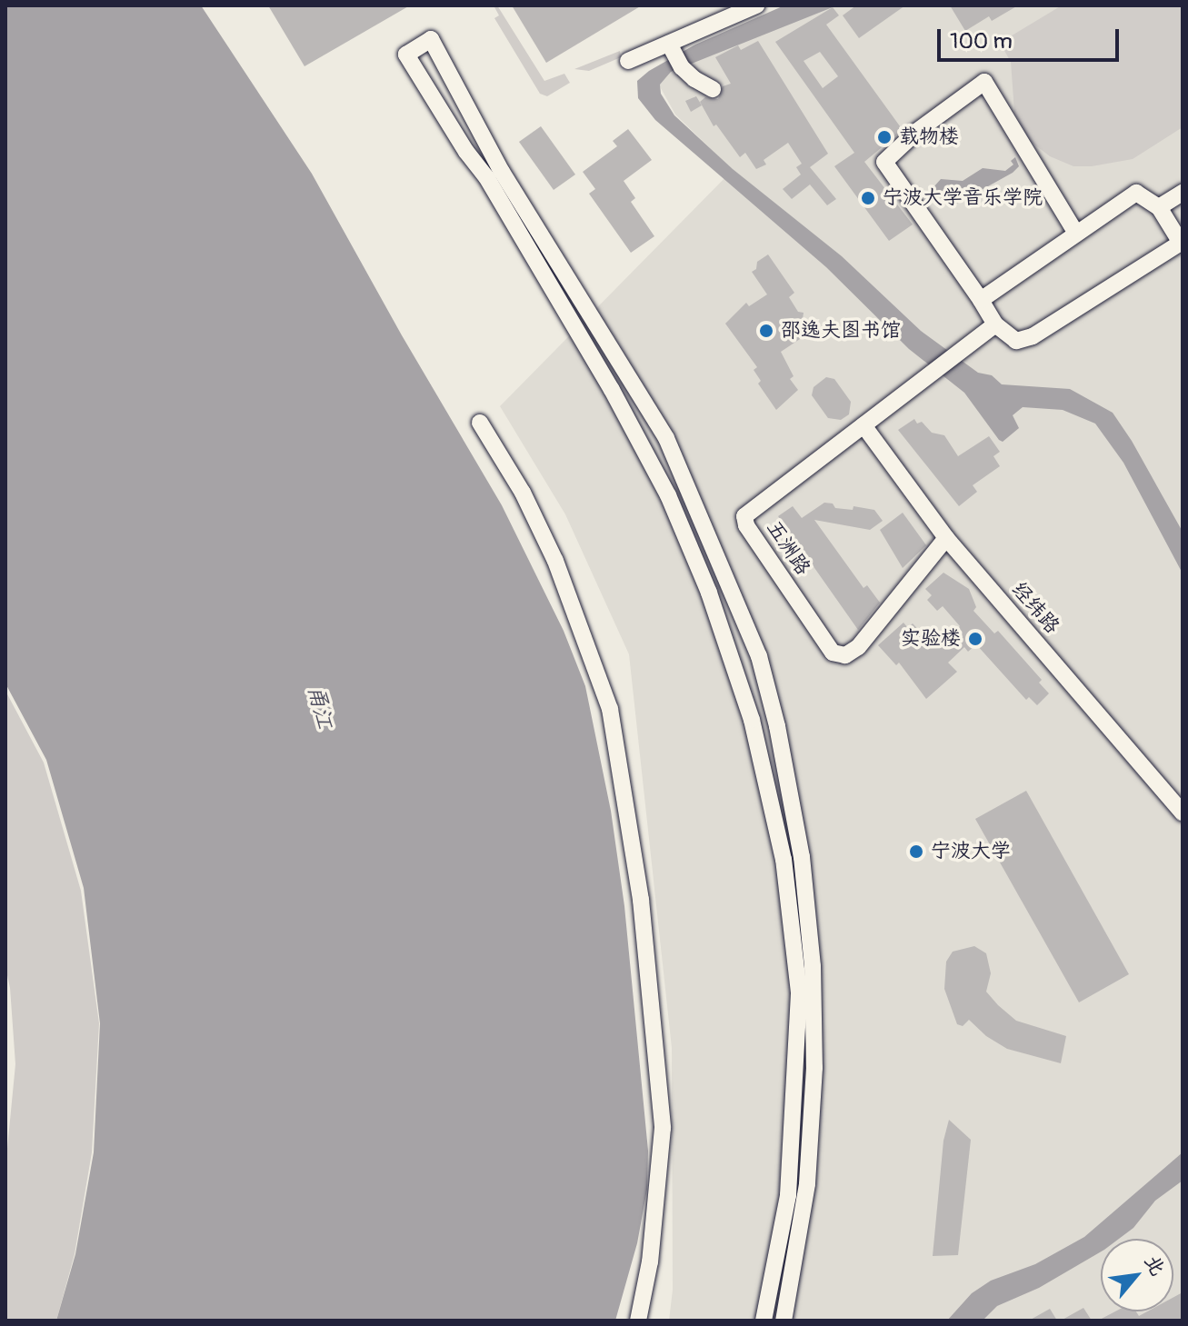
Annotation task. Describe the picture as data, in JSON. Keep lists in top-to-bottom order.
{
  "streets": {
    "street": ["五洲路", "经纬路"]
  },
  "crossings": [
    ["五洲路", "经纬路"]
  ],
  "water": ["甬江"],
  "places": [
    "载物楼",
    "宁波大学音乐学院",
    "邵逸夫图书馆",
    "实验楼",
    "宁波大学"
  ],
  "scale_bar": "100 m",
  "north": "top right"
}
